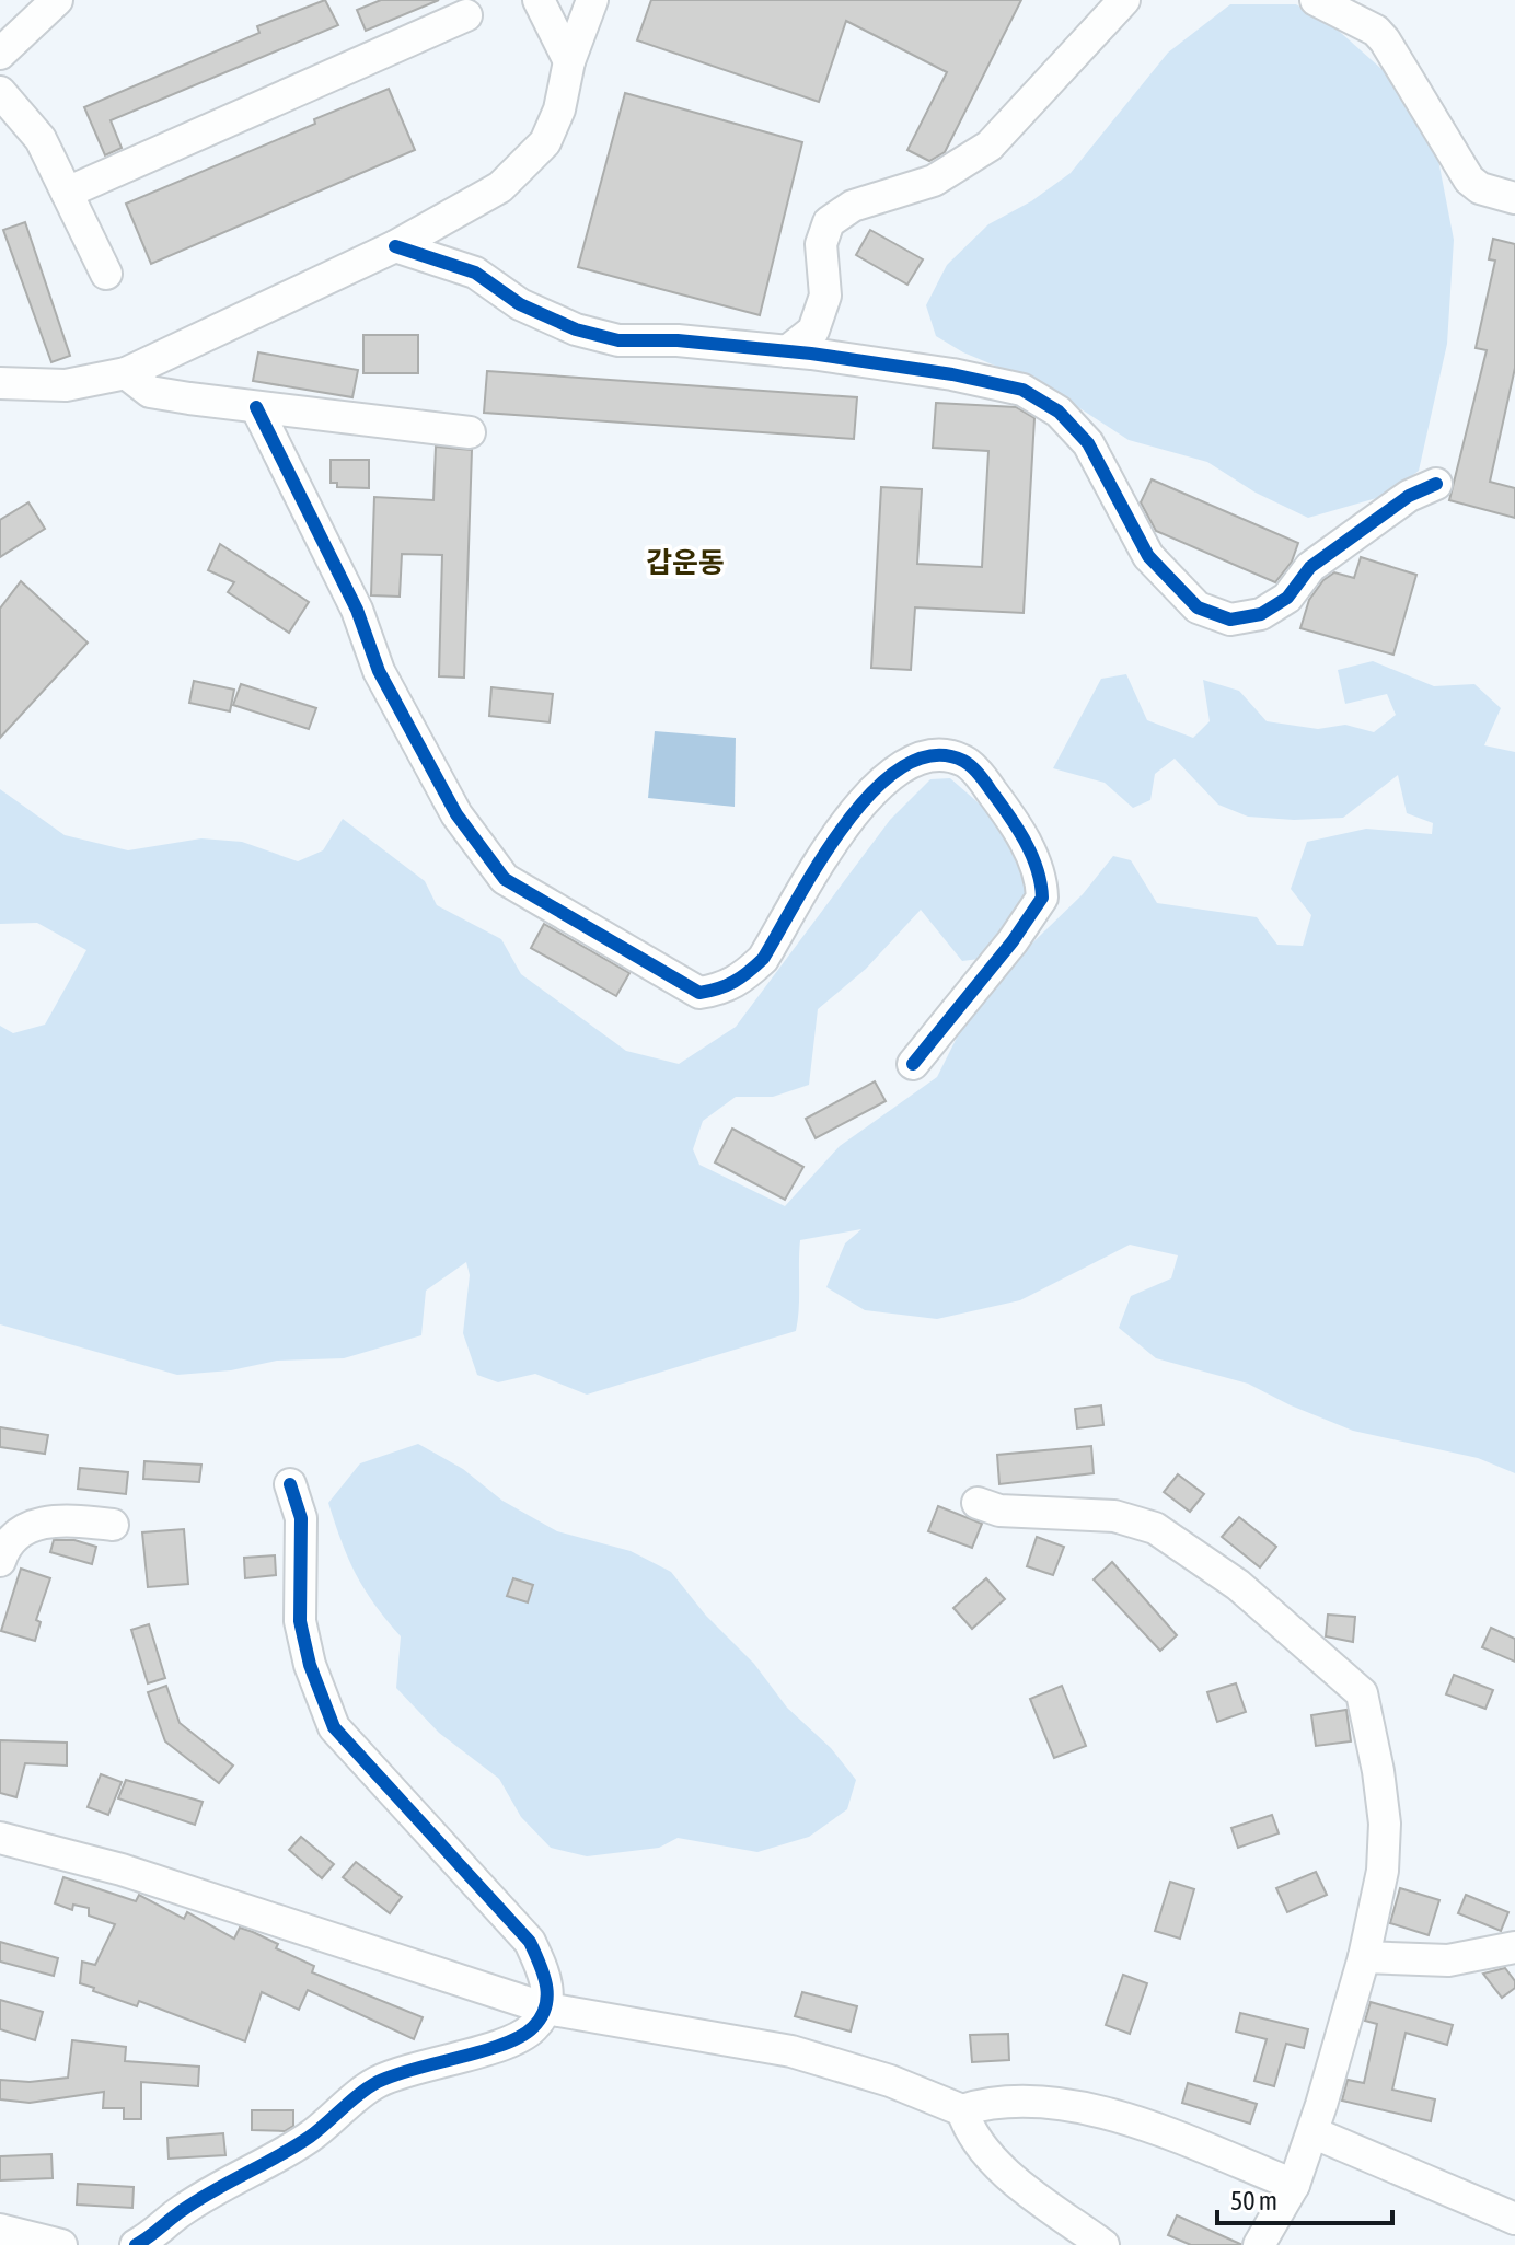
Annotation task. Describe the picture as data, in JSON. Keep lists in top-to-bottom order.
{
  "districts": ["갑운동"],
  "scale_bar": "50 m"
}
